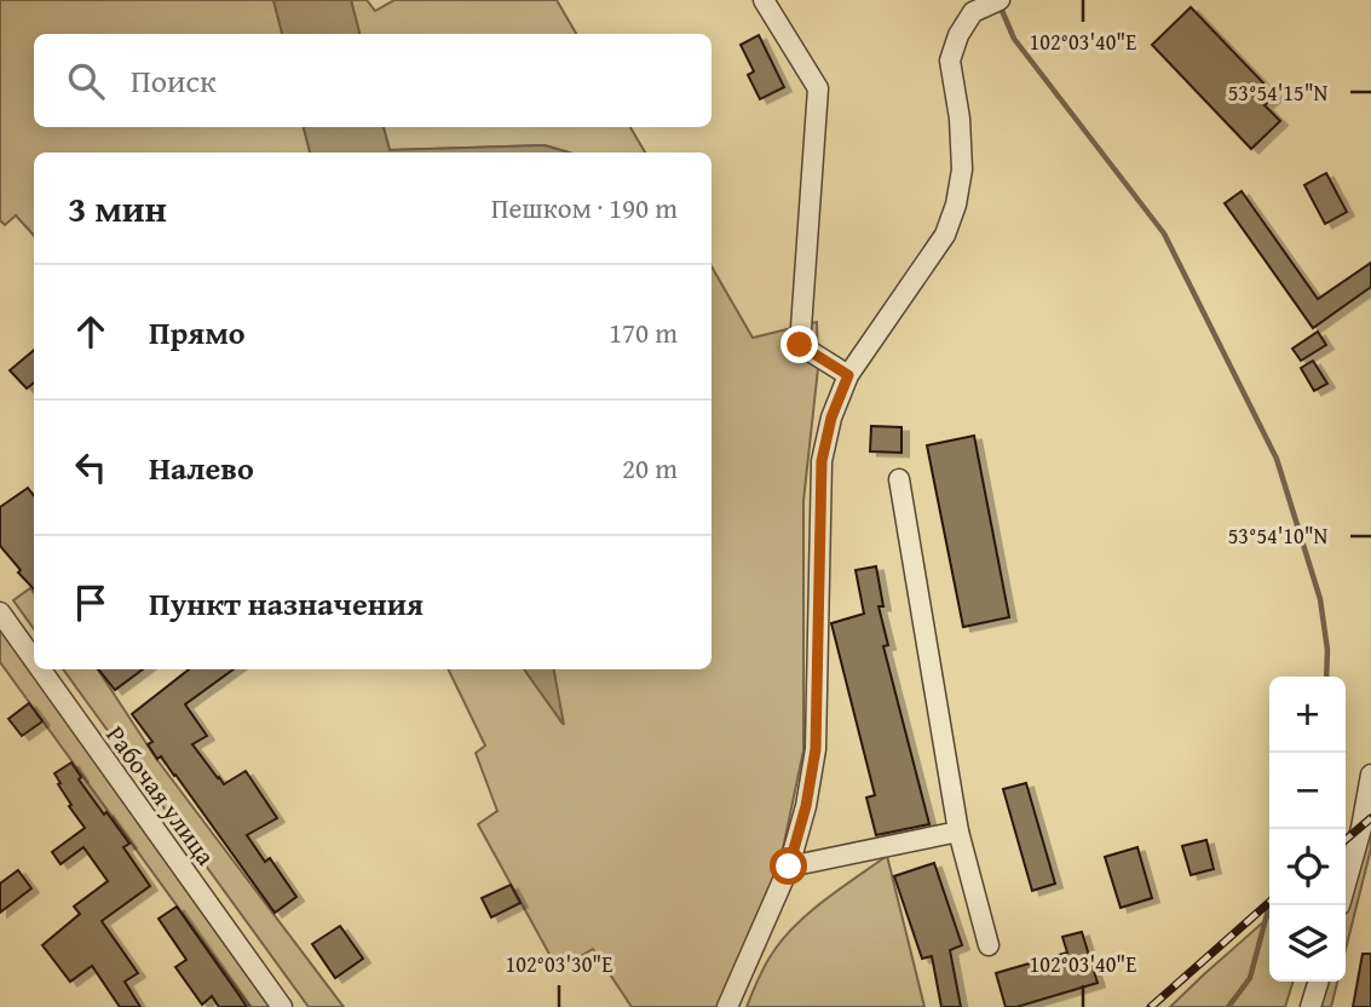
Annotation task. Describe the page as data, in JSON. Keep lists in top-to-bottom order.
{
  "streets": {
    "street": ["Рабочая улица"]
  },
  "page": {
    "search": "Поиск",
    "heading": ["3 мин", "Пешком · 190 m"],
    "list": [
      ["Прямо", "170 m"],
      ["Налево", "20 m"],
      "Пункт назначения"
    ],
    "map_buttons": ["+", "−"]
  },
  "coordinates": [
    "102°03'40\"E",
    "53°54'15\"N",
    "53°54'10\"N",
    "102°03'30\"E"
  ]
}
